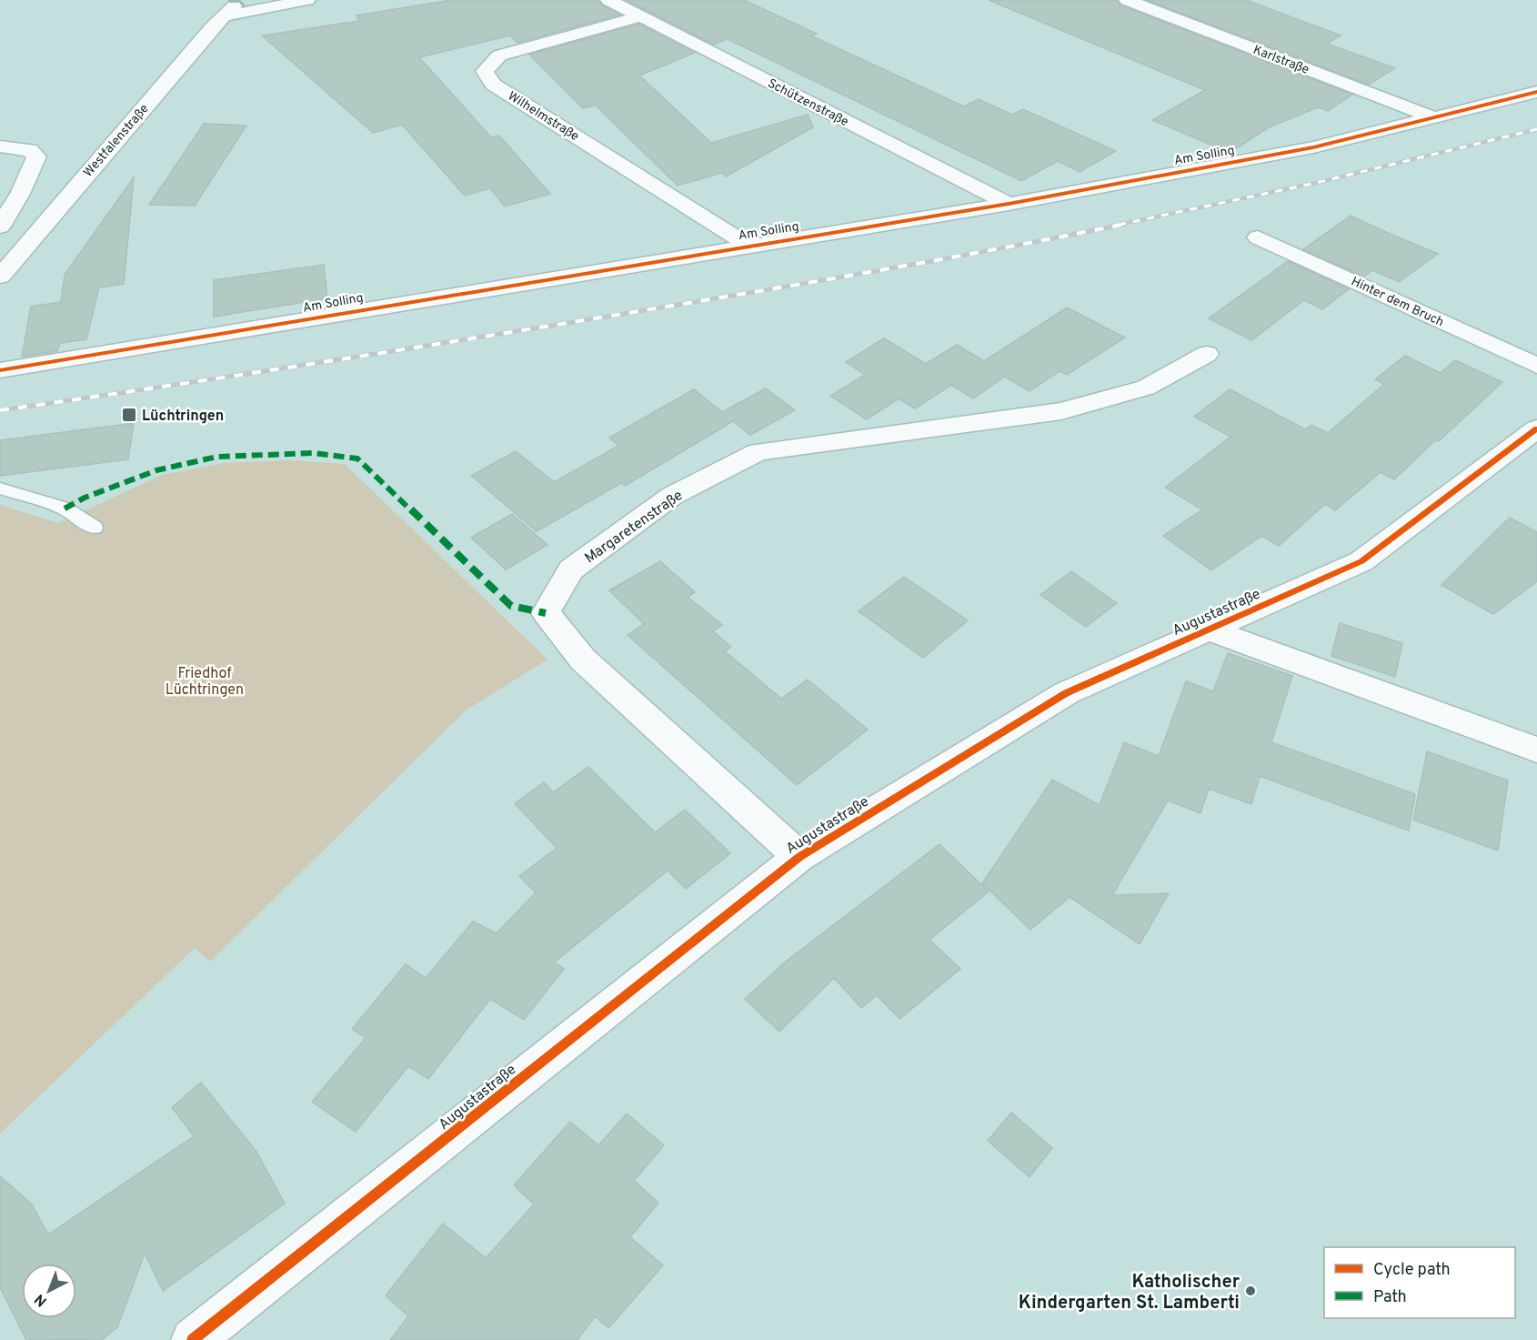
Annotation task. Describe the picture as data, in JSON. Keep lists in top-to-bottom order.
{
  "streets": {
    "street": [
      "Karlstraße",
      "Schützenstraße",
      "Wilhelmstraße",
      "Westfalenstraße",
      "Am Solling",
      "Hinter dem Bruch",
      "Margaretenstraße",
      "Augustastraße"
    ]
  },
  "crossings": [
    ["Karlstraße", "Am Solling"],
    ["Schützenstraße", "Wilhelmstraße"],
    ["Schützenstraße", "Am Solling"],
    ["Wilhelmstraße", "Am Solling"],
    ["Margaretenstraße", "Augustastraße"]
  ],
  "parks": ["Friedhof Lüchtringen"],
  "places": {
    "transit": ["Lüchtringen"],
    "other": ["Katholischer Kindergarten St. Lamberti"]
  },
  "legend": ["Cycle path", "Path"],
  "north": "bottom left"
}
